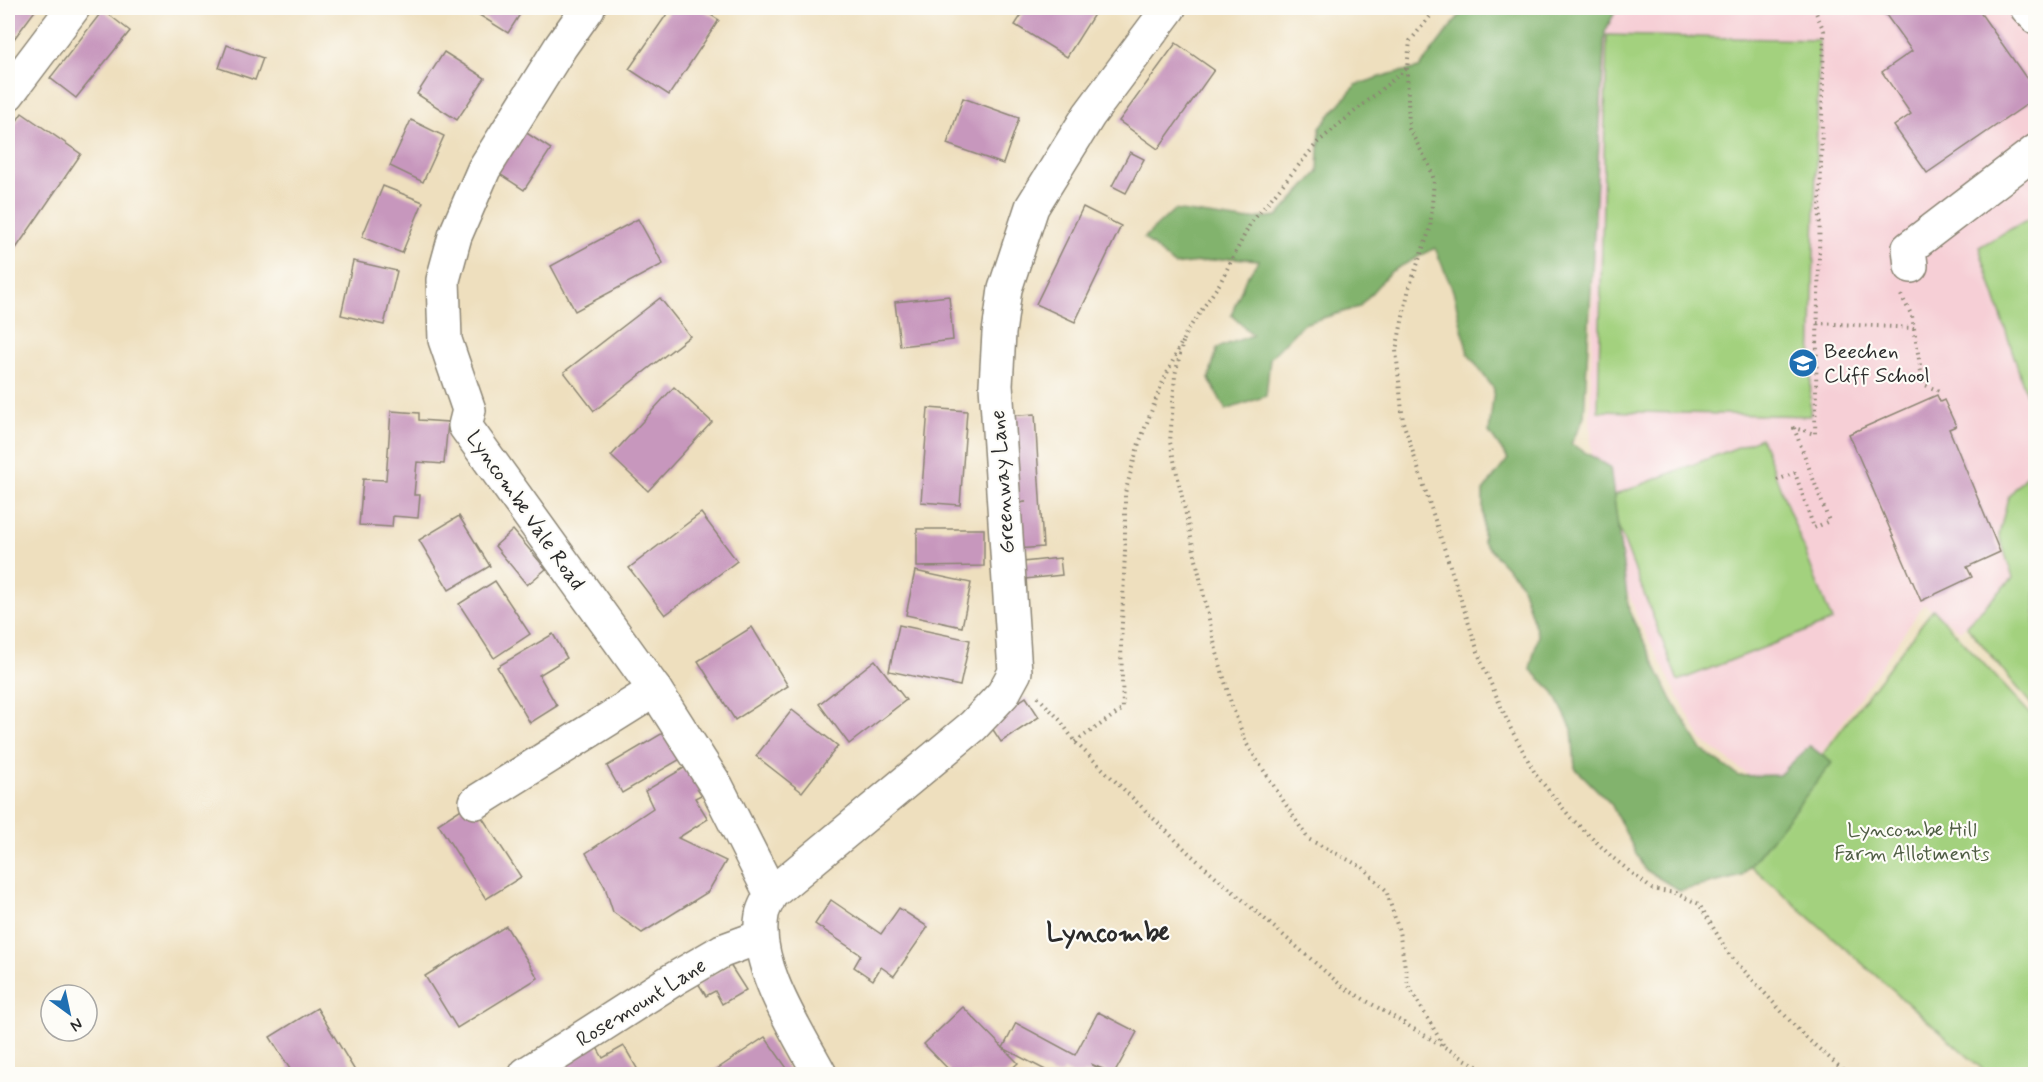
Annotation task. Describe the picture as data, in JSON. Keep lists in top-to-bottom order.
{
  "streets": {
    "street": ["Greenway Lane", "Lyncombe Vale Road", "Rosemount Lane"]
  },
  "districts": ["Lyncombe"],
  "parks": ["Lyncombe Hill Farm Allotments"],
  "places": {
    "school or university": ["Beechen Cliff School"]
  },
  "north": "bottom right"
}
